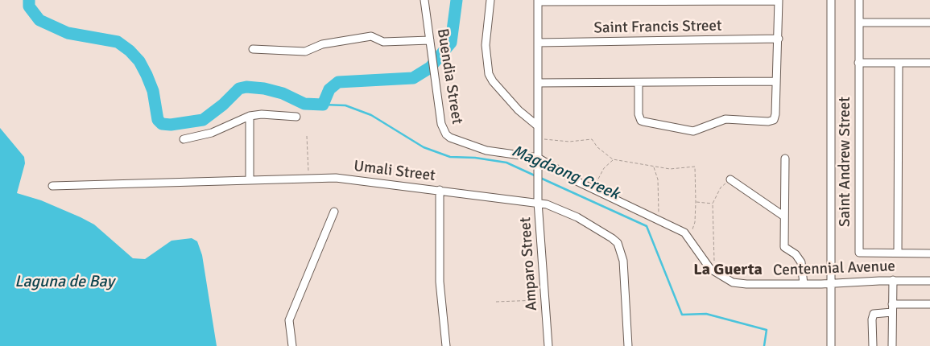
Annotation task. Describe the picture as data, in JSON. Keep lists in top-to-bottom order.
{
  "streets": {
    "street": [
      "Saint Francis Street",
      "Buendia Street",
      "Saint Andrew Street",
      "Umali Street",
      "Amparo Street",
      "Centennial Avenue"
    ]
  },
  "crossings": [
    ["Saint Francis Street", "Amparo Street"],
    ["Buendia Street", "Amparo Street"],
    ["Buendia Street", "Centennial Avenue"],
    ["Umali Street", "Amparo Street"],
    ["Amparo Street", "Centennial Avenue"]
  ],
  "districts": ["La Guerta"],
  "water": ["Magdaong Creek", "Laguna de Bay"]
}
